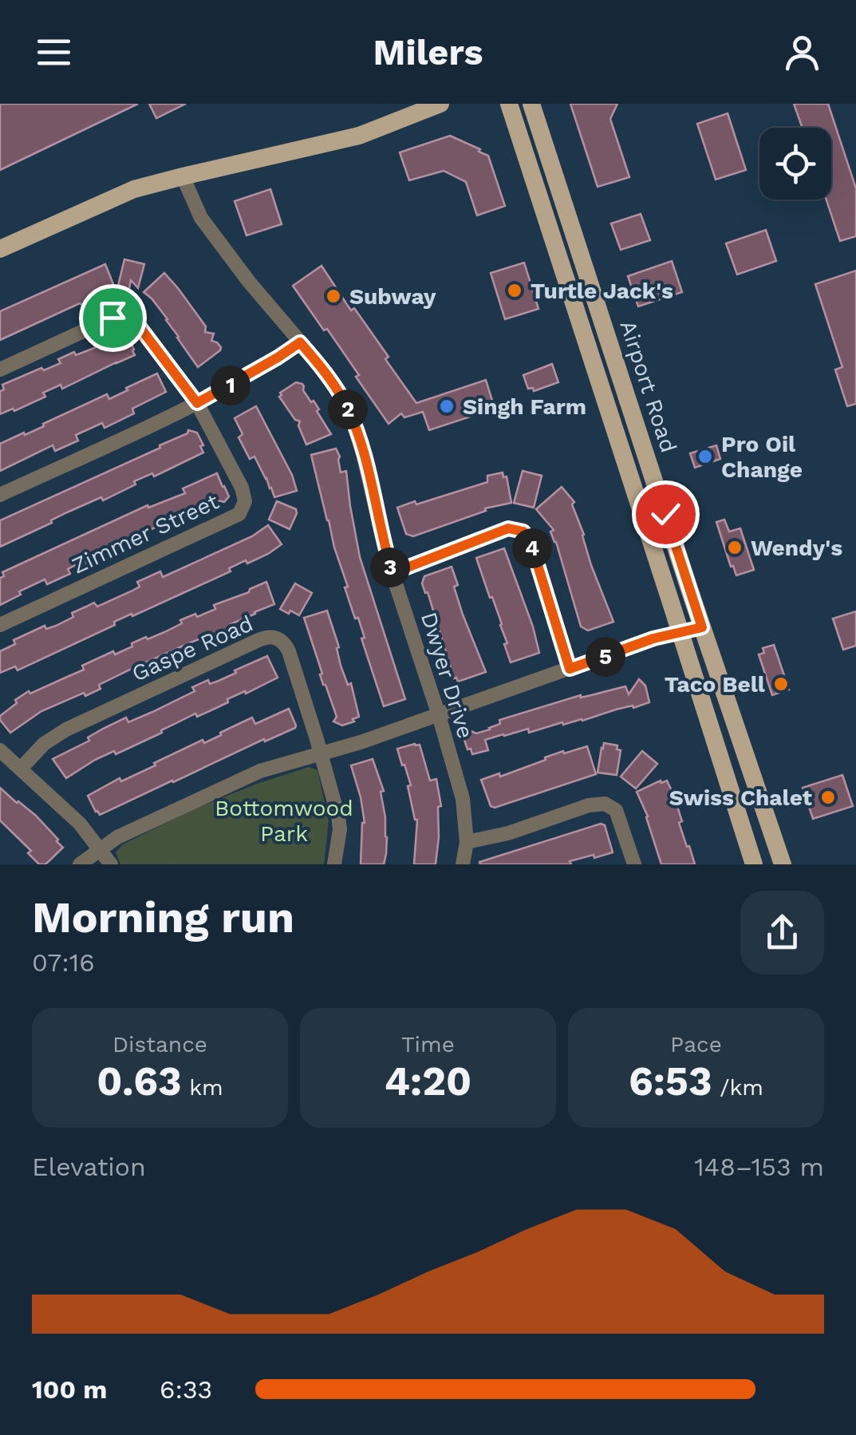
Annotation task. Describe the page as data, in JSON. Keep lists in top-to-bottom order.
{
  "streets": {
    "main road": ["Airport Road"],
    "street": ["Zimmer Street", "Gaspe Road", "Dwyer Drive"]
  },
  "parks": ["Bottomwood Park"],
  "places": [
    "Turtle Jack's",
    "Subway",
    "Singh Farm",
    "Pro Oil Change",
    "Wendy's",
    "Taco Bell",
    "Swiss Chalet"
  ],
  "page": {
    "header": "Milers",
    "pins": [
      "1",
      "2",
      "4",
      "3",
      "5"
    ],
    "heading": ["Morning run", "07:16"],
    "stats": [
      ["Distance", "0.63 km"],
      ["Time", "4:20"],
      ["Pace", "6:53 /km"]
    ],
    "chart": ["Elevation", "148–153 m"],
    "list": [
      {
        "name": "100 m",
        "note": "6:33"
      }
    ]
  }
}
